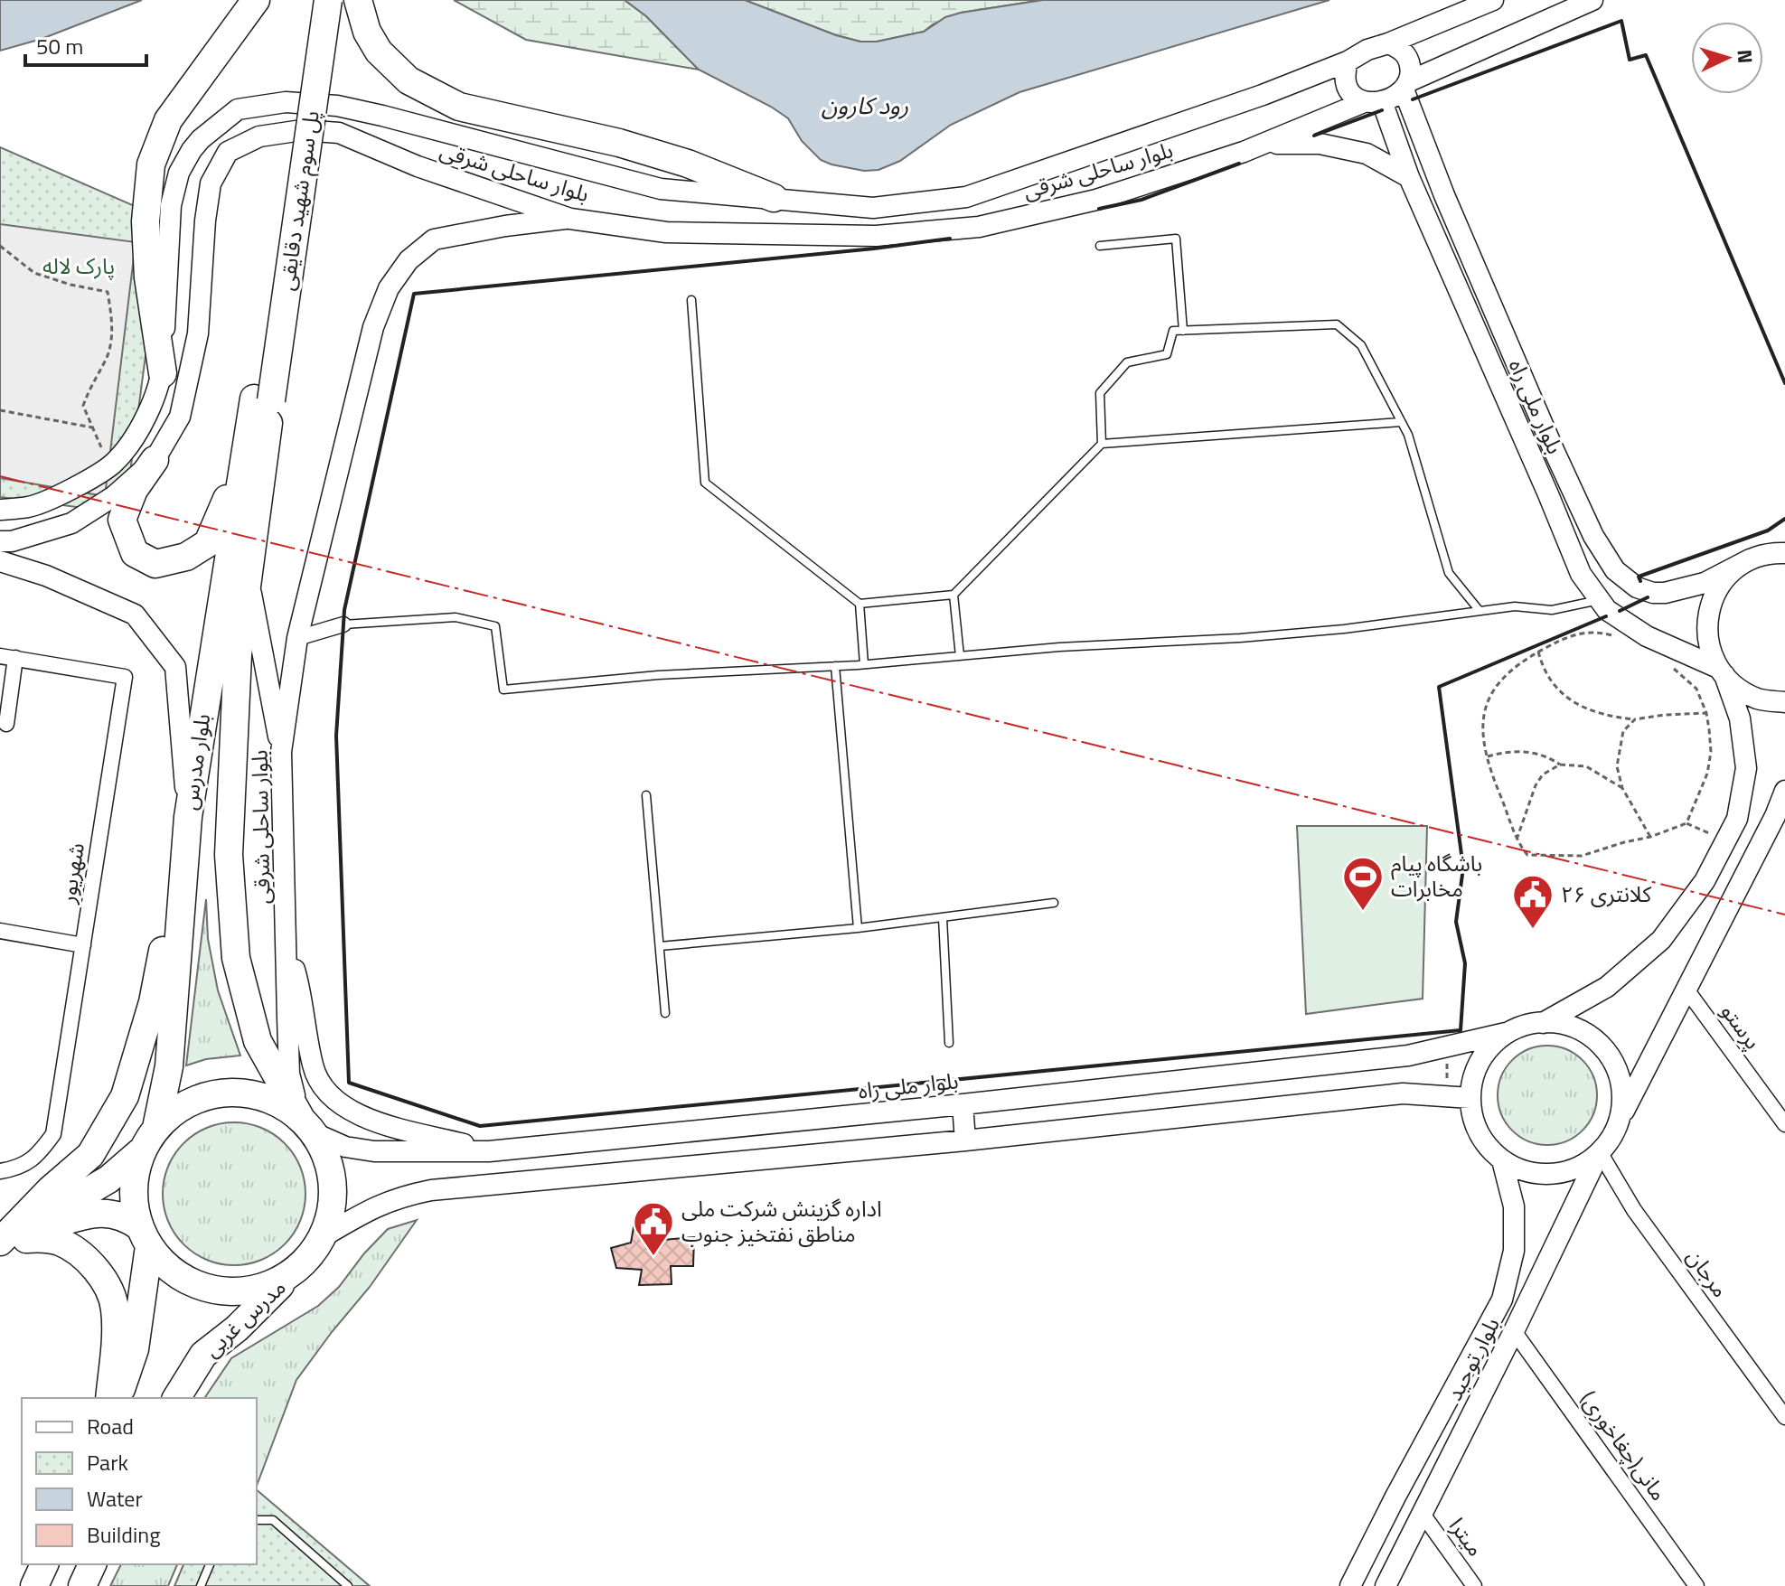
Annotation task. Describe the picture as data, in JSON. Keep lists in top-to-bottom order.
{
  "streets": {
    "highway": ["پل سوم شهید دقایقی", "بلوار مدرس", "مدرس غربی"],
    "main road": ["بلوار ساحلی شرقی", "بلوار ملی راه", "بلوار توحید"],
    "street": [
      "شهریور",
      "پرستو",
      "مرجان",
      "مانی(چغاخوری)",
      "میترا"
    ]
  },
  "crossings": [
    ["بلوار ساحلی شرقی", "بلوار ملی راه"],
    ["بلوار ساحلی شرقی", "بلوار مدرس"],
    ["بلوار ساحلی شرقی", "مدرس غربی"],
    ["پل سوم شهید دقایقی", "بلوار مدرس"],
    ["بلوار ملی راه", "بلوار مدرس"],
    ["بلوار ملی راه", "مرجان"],
    ["بلوار ملی راه", "مدرس غربی"],
    ["بلوار ملی راه", "بلوار توحید"],
    ["بلوار مدرس", "مدرس غربی"],
    ["مرجان", "بلوار توحید"],
    ["بلوار توحید", "مانی(چغاخوری)"],
    ["بلوار توحید", "میترا"]
  ],
  "water": ["رود کارون"],
  "parks": ["پارک لاله"],
  "places": {
    "sports": ["باشگاه پیام مخابرات"],
    "public building": ["کلانتری ۲۶", "اداره گزینش شرکت ملی مناطق نفتخیز جنوب"]
  },
  "legend": [
    "Road",
    "Park",
    "Water",
    "Building"
  ],
  "scale_bar": "50 m",
  "north": "right"
}
